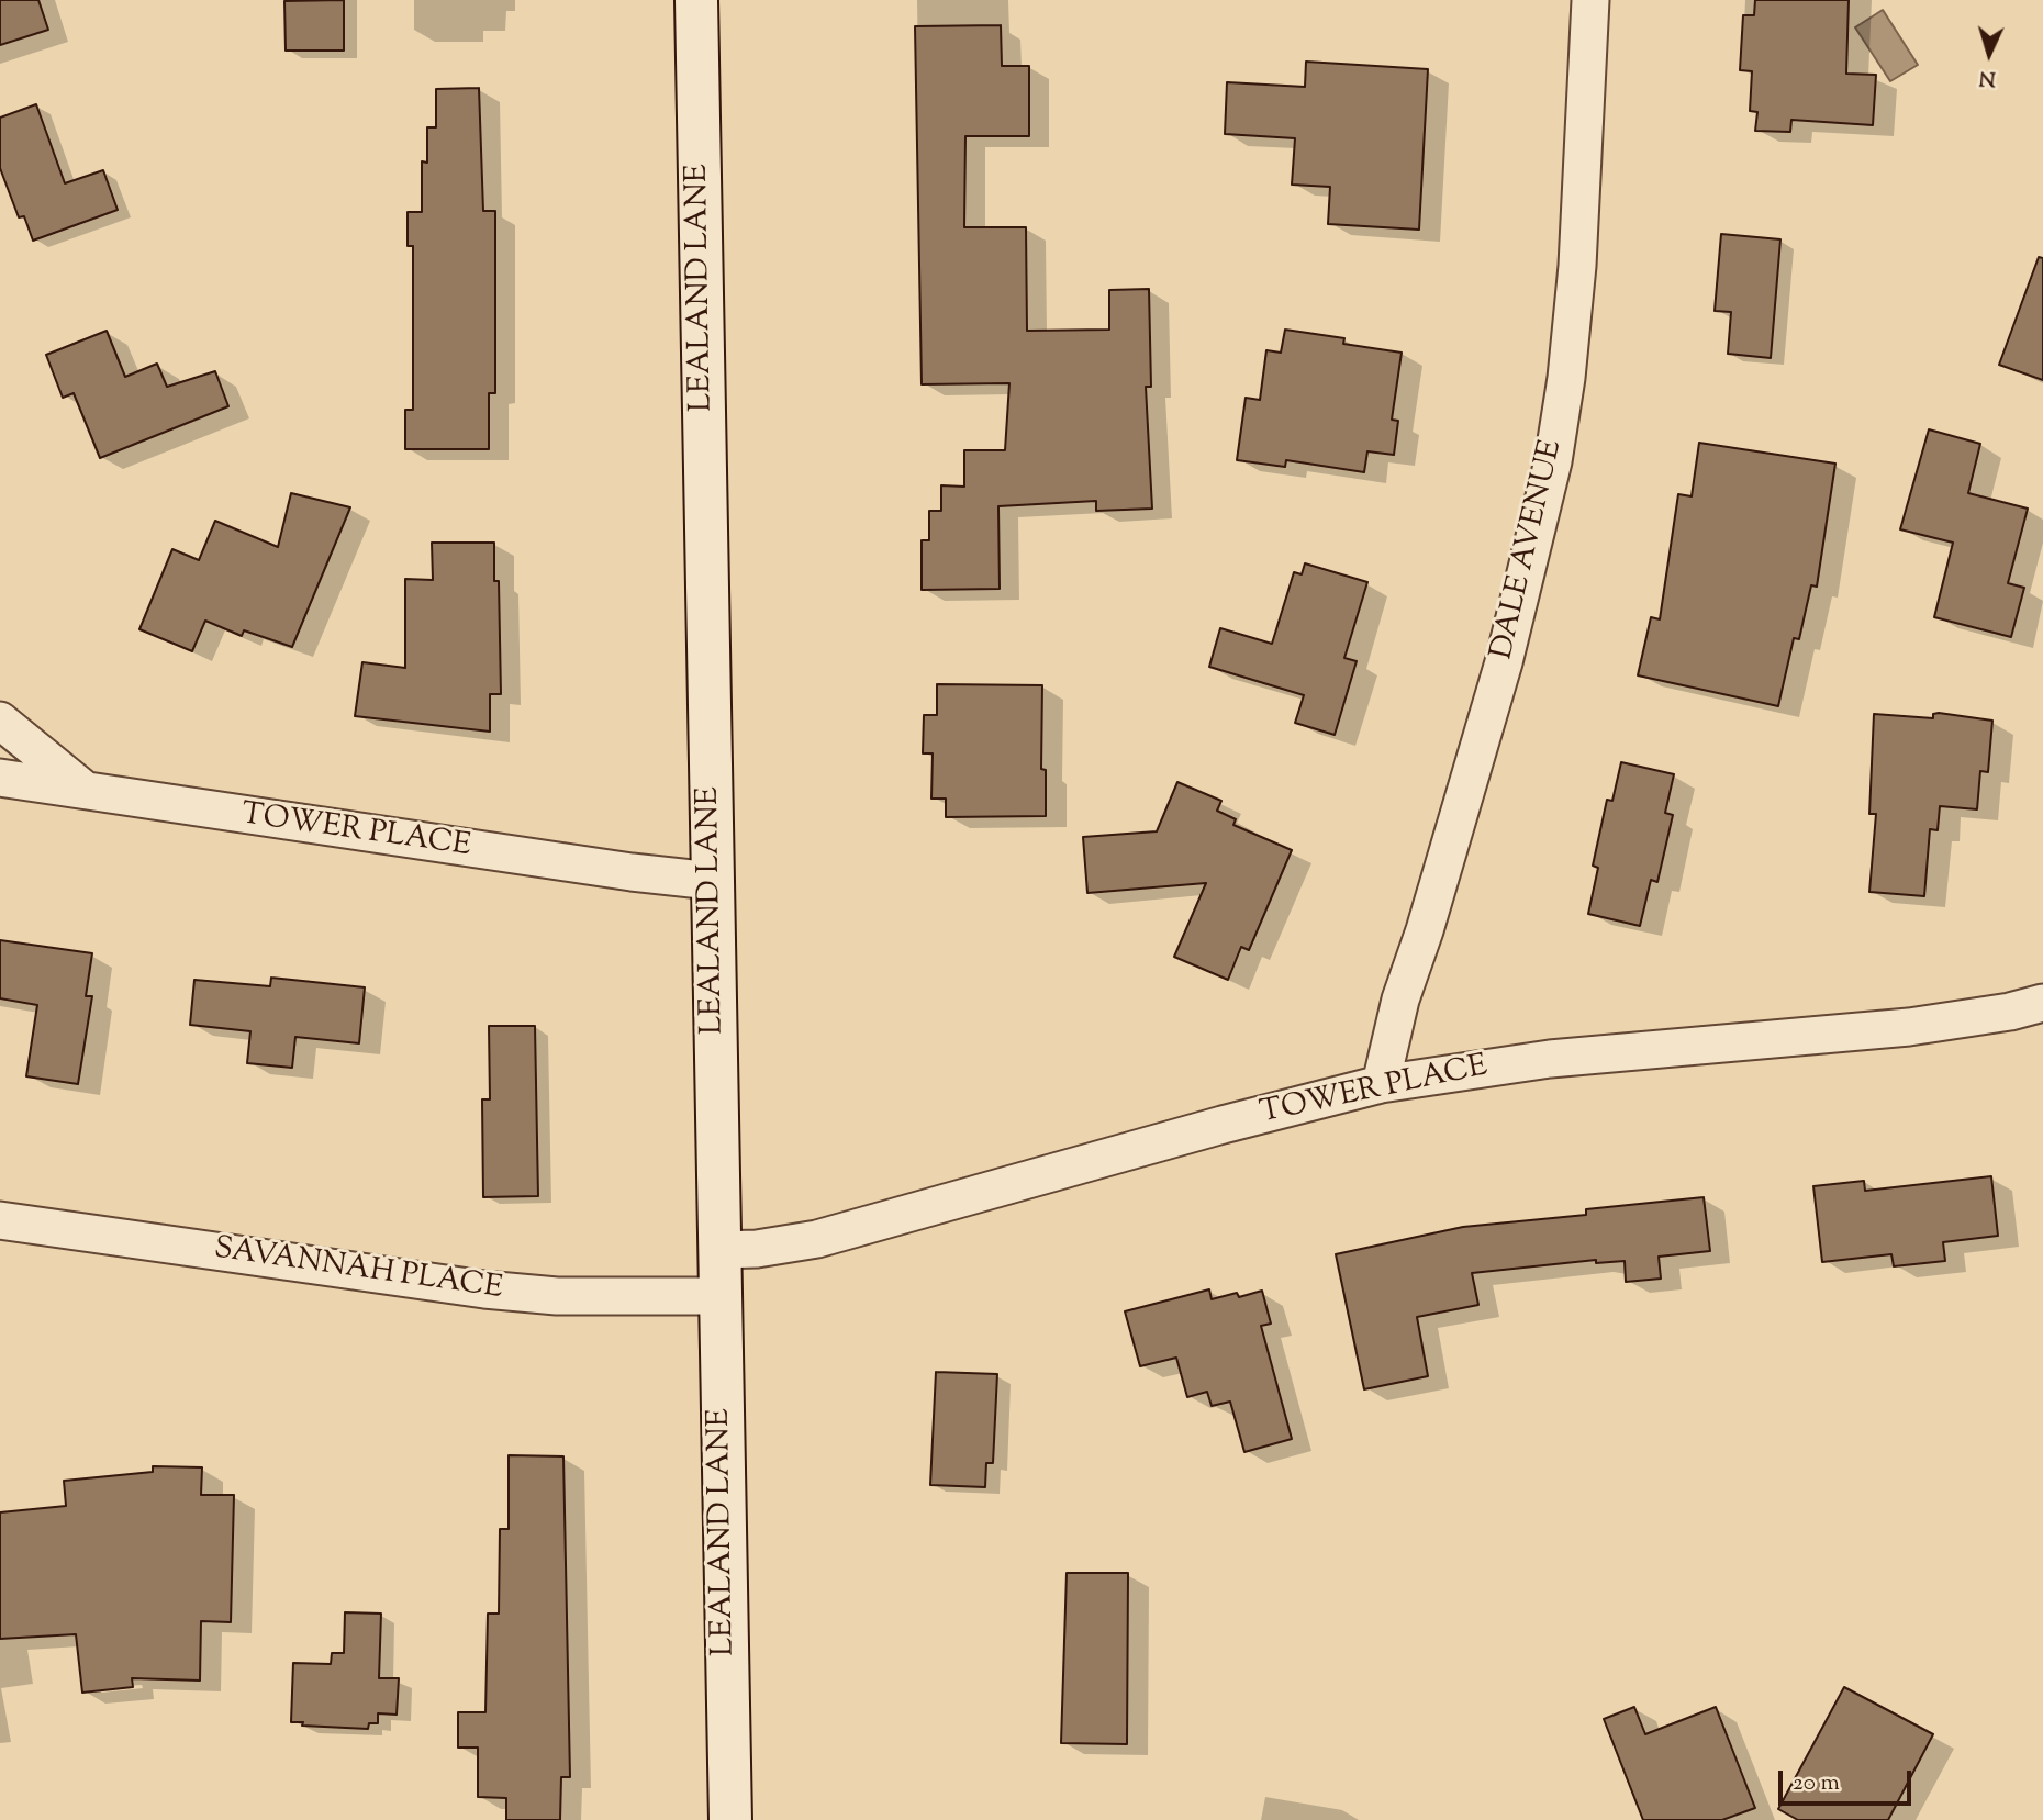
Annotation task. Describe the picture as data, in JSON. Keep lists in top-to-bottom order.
{
  "streets": {
    "street": [
      "LEALAND LANE",
      "DALE AVENUE",
      "TOWER PLACE",
      "SAVANNAH PLACE"
    ]
  },
  "crossings": [
    ["LEALAND LANE", "TOWER PLACE"],
    ["LEALAND LANE", "SAVANNAH PLACE"],
    ["DALE AVENUE", "TOWER PLACE"]
  ],
  "scale_bar": "20 m",
  "north": "bottom"
}
